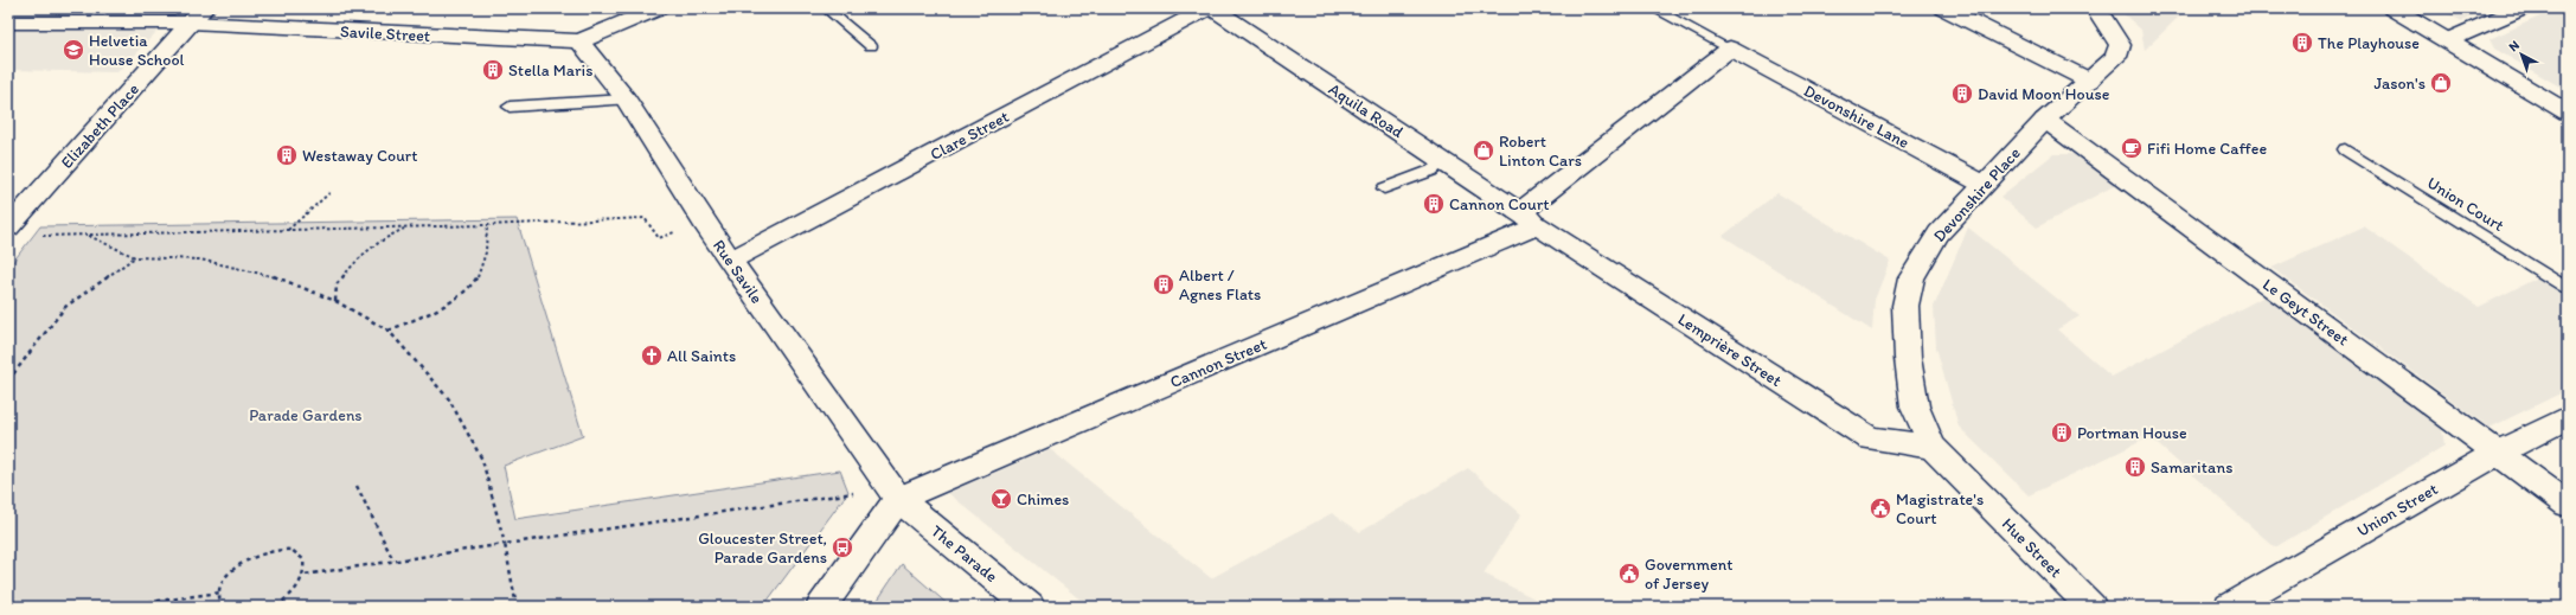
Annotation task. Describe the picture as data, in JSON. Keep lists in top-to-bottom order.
{
  "streets": {
    "street": [
      "Savile Street",
      "Aquila Road",
      "Devonshire Lane",
      "Elizabeth Place",
      "Clare Street",
      "Devonshire Place",
      "Rue Savile",
      "Le Geyt Street",
      "Lemprière Street",
      "Cannon Street",
      "Union Street",
      "Hue Street",
      "The Parade"
    ],
    "lane": ["Union Court"]
  },
  "crossings": [
    ["Savile Street", "Elizabeth Place"],
    ["Savile Street", "Rue Savile"],
    ["Aquila Road", "Lemprière Street"],
    ["Aquila Road", "Cannon Street"],
    ["Devonshire Lane", "Devonshire Place"],
    ["Clare Street", "Rue Savile"],
    ["Devonshire Place", "Le Geyt Street"],
    ["Devonshire Place", "Lemprière Street"],
    ["Devonshire Place", "Hue Street"],
    ["Rue Savile", "Cannon Street"],
    ["Rue Savile", "The Parade"],
    ["Le Geyt Street", "Union Street"],
    ["Lemprière Street", "Cannon Street"],
    ["Lemprière Street", "Hue Street"],
    ["Cannon Street", "The Parade"]
  ],
  "parks": ["Parade Gardens"],
  "places": {
    "building": [
      "The Playhouse",
      "Stella Maris",
      "David Moon House",
      "Westaway Court",
      "Cannon Court",
      "Albert / Agnes Flats",
      "Portman House",
      "Samaritans"
    ],
    "school or university": ["Helvetia House School"],
    "shop": ["Jason's", "Robert Linton Cars"],
    "cafe": ["Fifi Home Caffee"],
    "church": ["All Saints"],
    "bar": ["Chimes"],
    "public building": ["Magistrate's Court", "Government of Jersey"],
    "bus stop": ["Gloucester Street, Parade Gardens"]
  },
  "north": "top left"
}
